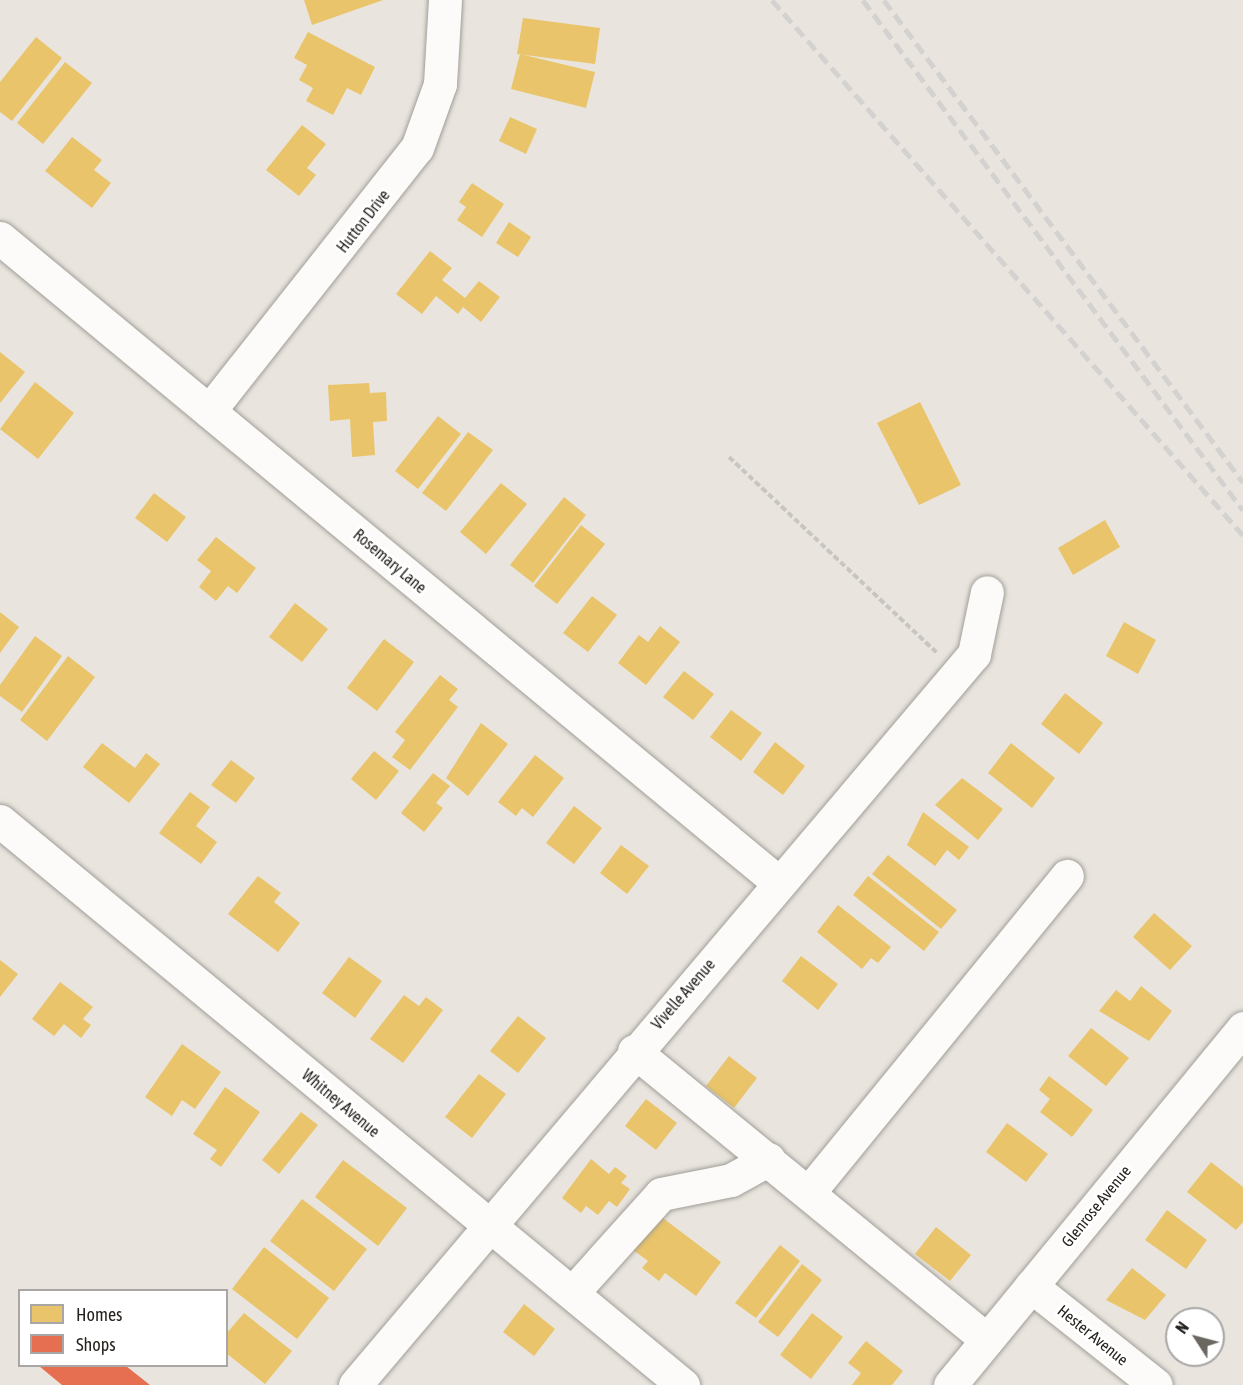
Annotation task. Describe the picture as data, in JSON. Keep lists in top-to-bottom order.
{
  "streets": {
    "street": [
      "Hutton Drive",
      "Rosemary Lane",
      "Vivelle Avenue",
      "Whitney Avenue",
      "Glenrose Avenue",
      "Hester Avenue"
    ]
  },
  "crossings": [
    ["Hutton Drive", "Rosemary Lane"],
    ["Rosemary Lane", "Vivelle Avenue"],
    ["Vivelle Avenue", "Whitney Avenue"],
    ["Glenrose Avenue", "Hester Avenue"]
  ],
  "legend": ["Homes", "Shops"],
  "north": "top left"
}
